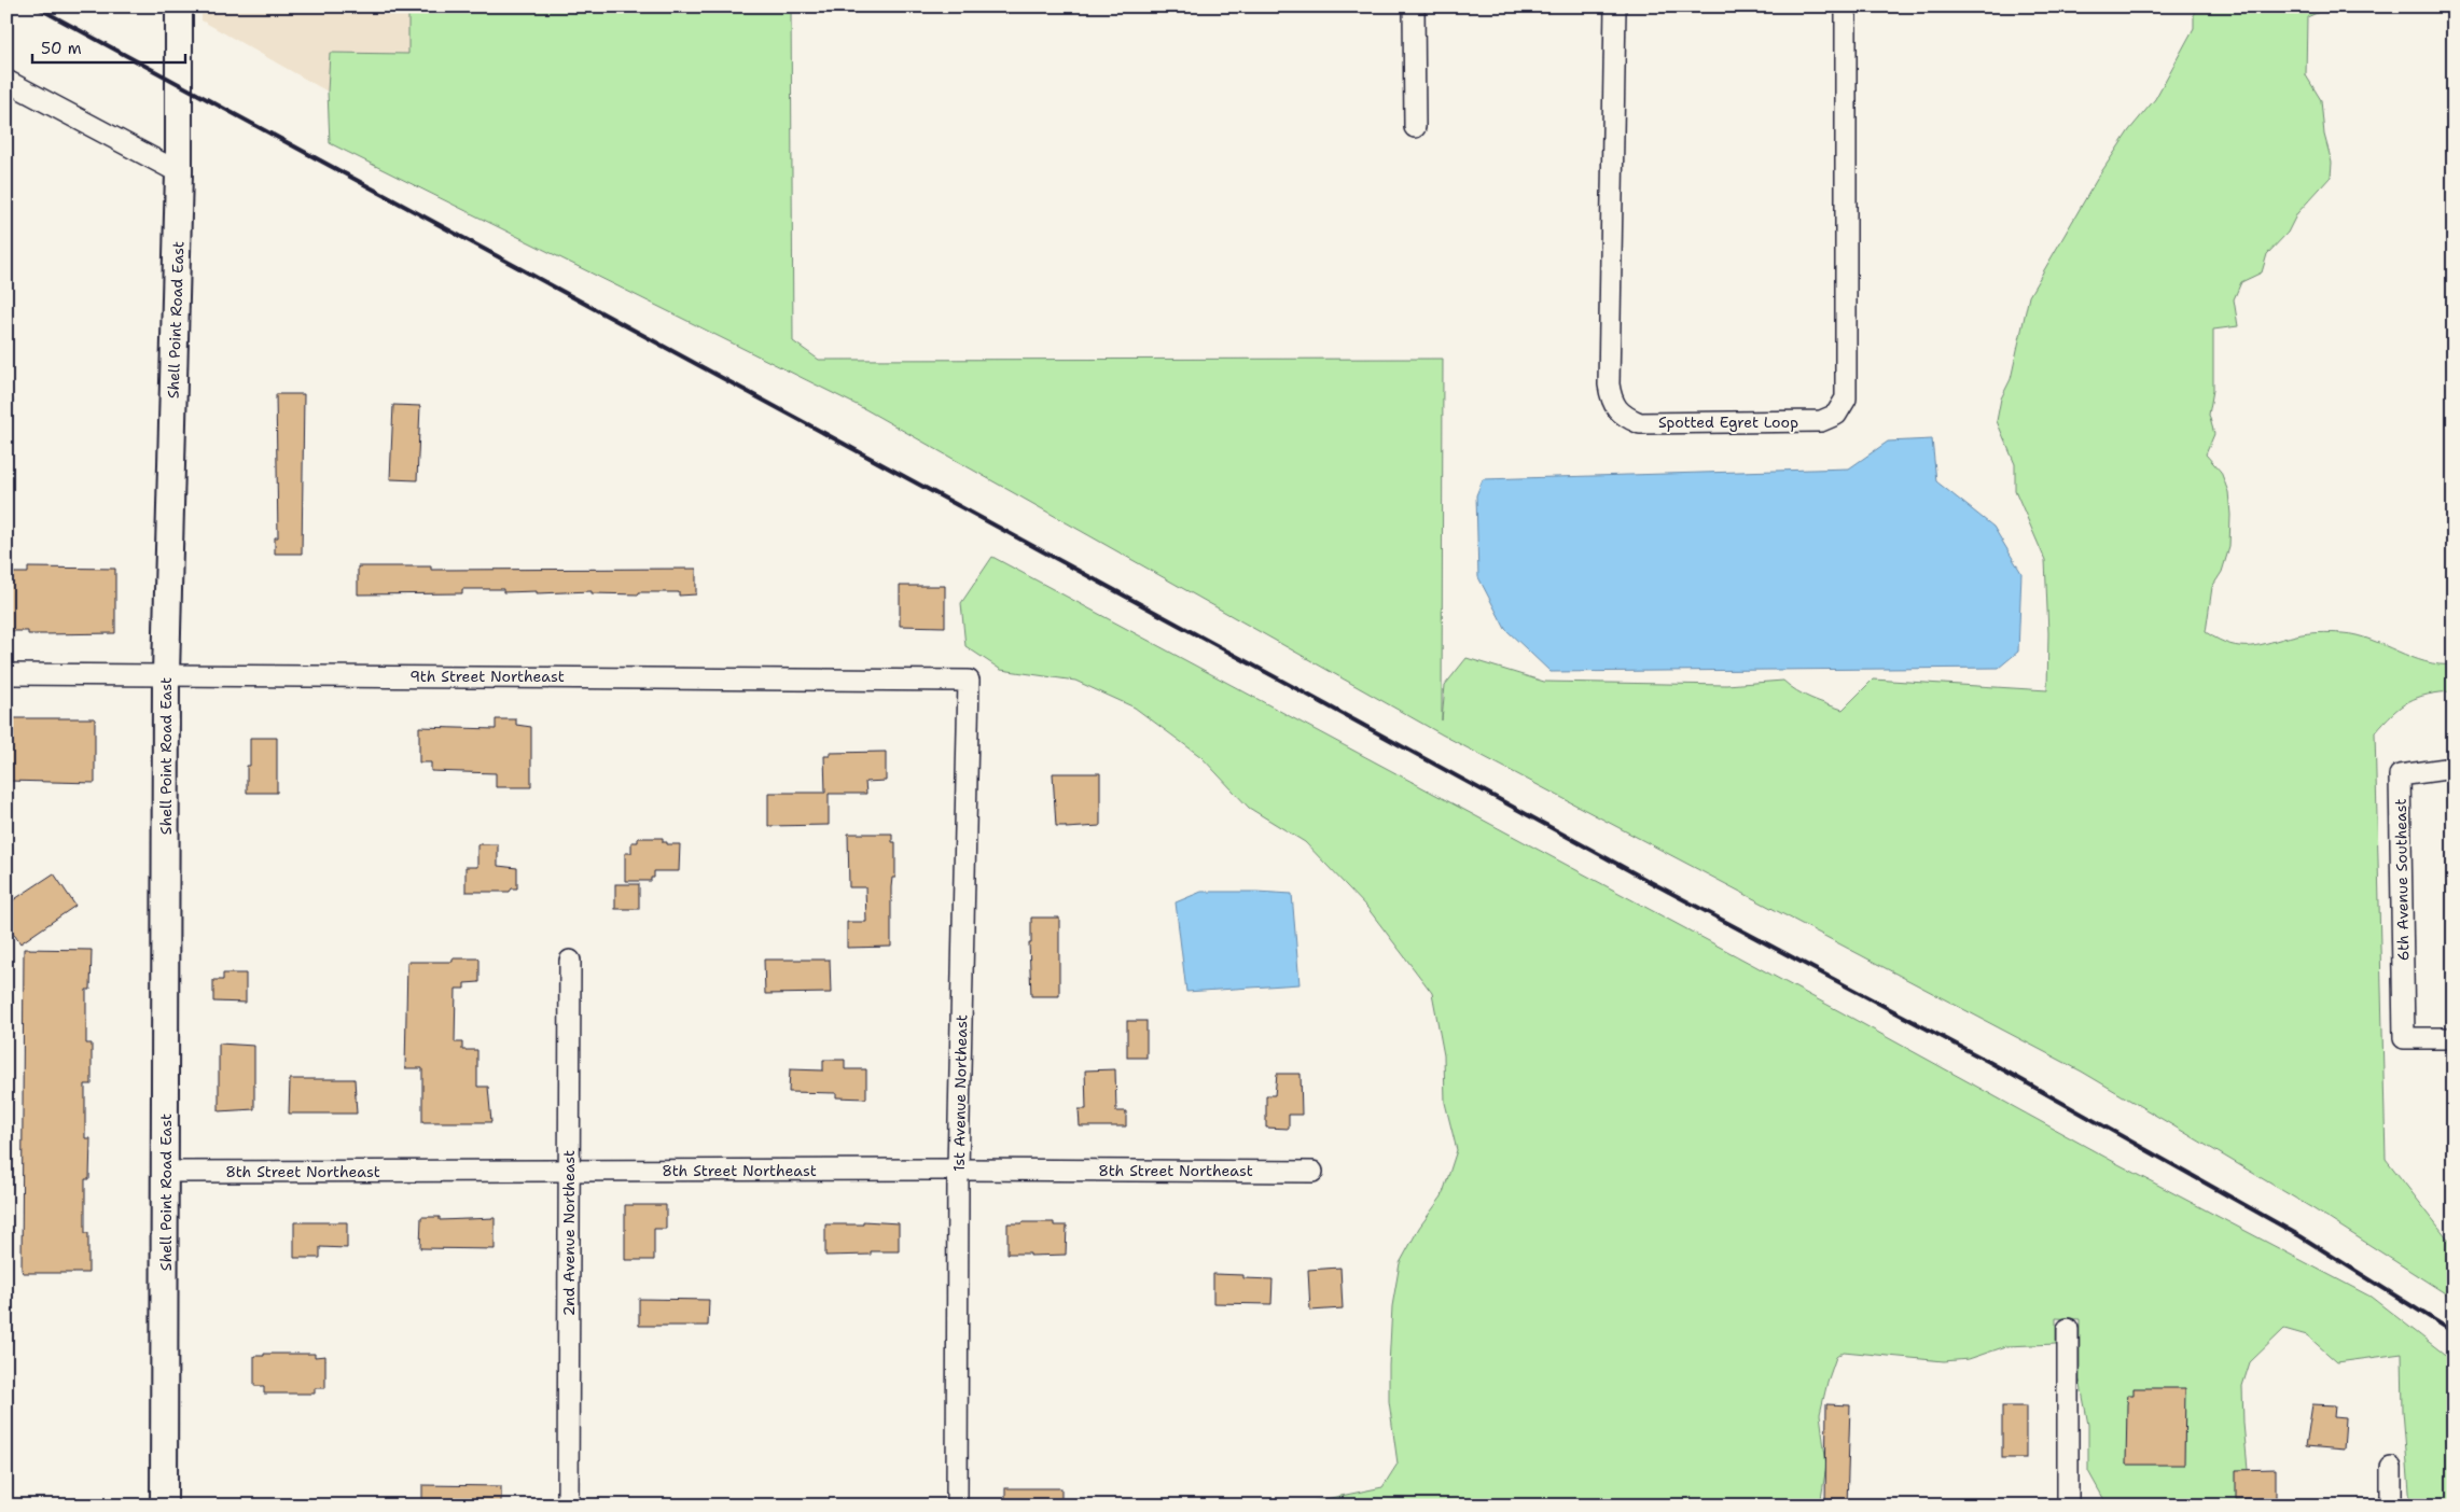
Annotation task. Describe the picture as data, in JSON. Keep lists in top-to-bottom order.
{
  "streets": {
    "street": [
      "Shell Point Road East",
      "Spotted Egret Loop",
      "9th Street Northeast",
      "6th Avenue Southeast",
      "1st Avenue Northeast",
      "8th Street Northeast",
      "2nd Avenue Northeast"
    ]
  },
  "crossings": [
    ["Shell Point Road East", "9th Street Northeast"],
    ["Shell Point Road East", "8th Street Northeast"],
    ["9th Street Northeast", "1st Avenue Northeast"],
    ["1st Avenue Northeast", "8th Street Northeast"],
    ["8th Street Northeast", "2nd Avenue Northeast"]
  ],
  "scale_bar": "50 m"
}
